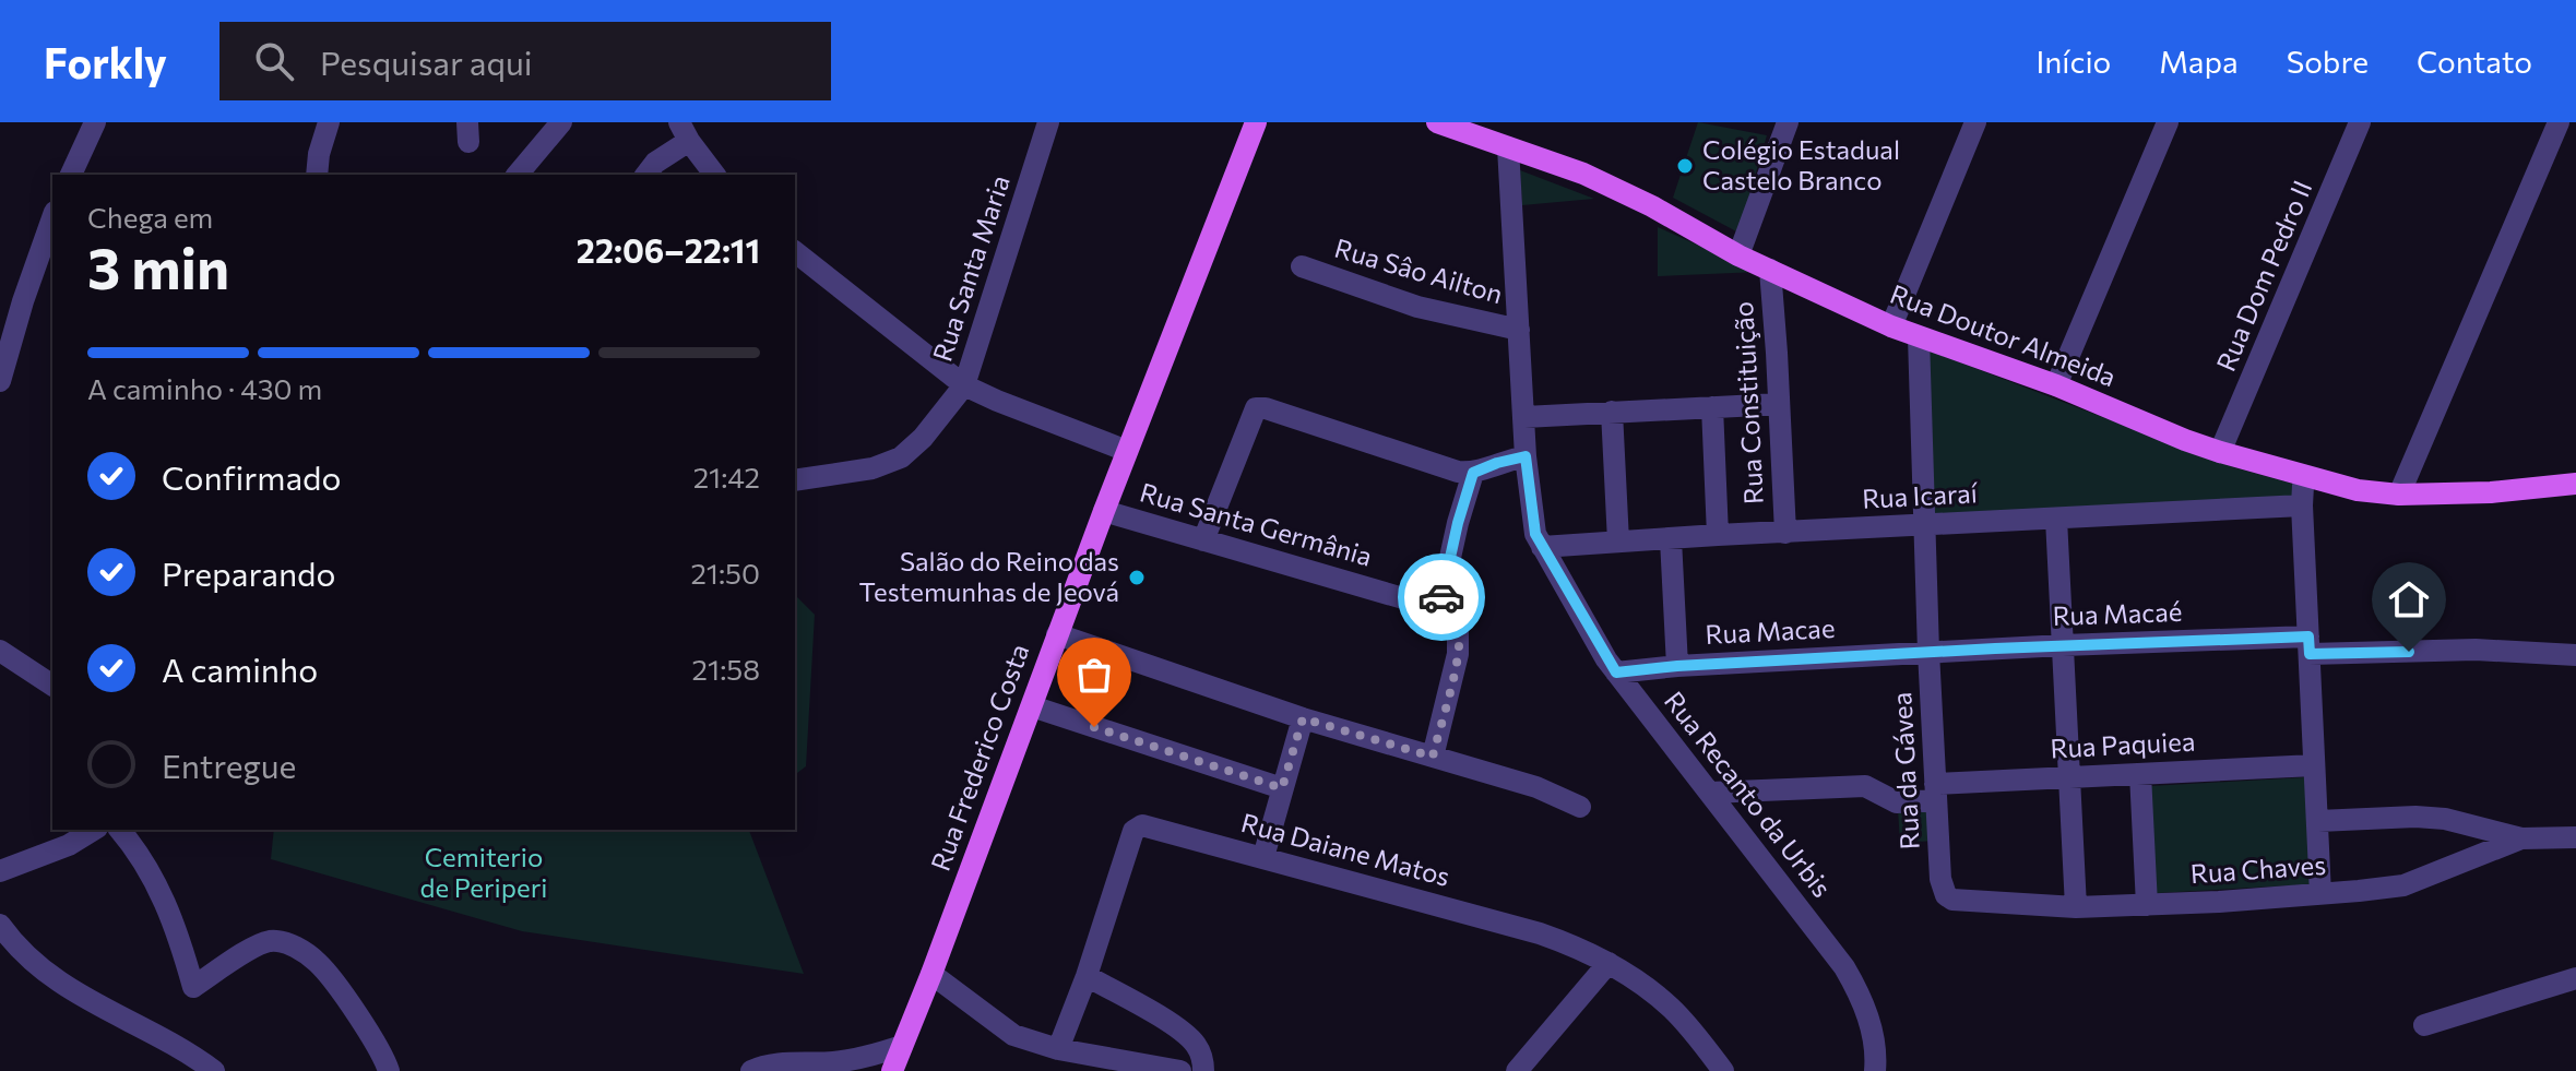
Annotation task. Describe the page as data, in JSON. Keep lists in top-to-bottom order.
{
  "streets": {
    "main road": ["Rua Doutor Almeida", "Rua Frederico Costa"],
    "street": [
      "Rua Santa Maria",
      "Rua Sâo Ailton",
      "Rua Dom Pedro II",
      "Rua Constituição",
      "Rua Icaraí",
      "Rua Santa Germânia",
      "Rua Macaé",
      "Rua Macae",
      "Rua Paquiea",
      "Rua da Gávea",
      "Rua Recanto da Urbis",
      "Rua Daiane Matos",
      "Rua Chaves"
    ]
  },
  "crossings": [
    ["Rua Sâo Ailton", "Rua Recanto da Urbis"],
    ["Rua Dom Pedro II", "Rua Doutor Almeida"],
    ["Rua Doutor Almeida", "Rua Constituição"],
    ["Rua Doutor Almeida", "Rua da Gávea"],
    ["Rua Doutor Almeida", "Rua Recanto da Urbis"],
    ["Rua Constituição", "Rua Icaraí"],
    ["Rua Icaraí", "Rua Macaé"],
    ["Rua Icaraí", "Rua da Gávea"],
    ["Rua Icaraí", "Rua Recanto da Urbis"],
    ["Rua Santa Germânia", "Rua Frederico Costa"],
    ["Rua Macaé", "Rua Macae"],
    ["Rua Macaé", "Rua da Gávea"],
    ["Rua Macae", "Rua da Gávea"],
    ["Rua Macae", "Rua Recanto da Urbis"],
    ["Rua Paquiea", "Rua da Gávea"],
    ["Rua Paquiea", "Rua Recanto da Urbis"],
    ["Rua da Gávea", "Rua Chaves"]
  ],
  "parks": ["Cemiterio de Periperi"],
  "places": ["Colégio Estadual Castelo Branco", "Salão do Reino das Testemunhas de Jeová"],
  "page": {
    "header": "Forkly",
    "search": "Pesquisar aqui",
    "nav": [
      "Início",
      "Mapa",
      "Sobre",
      "Contato"
    ],
    "heading": ["3 min", "Chega em", "22:06–22:11"],
    "bar": "A caminho · 430 m",
    "list": [
      ["Confirmado", "21:42"],
      ["Preparando", "21:50"],
      ["A caminho", "21:58"],
      "Entregue"
    ]
  }
}
